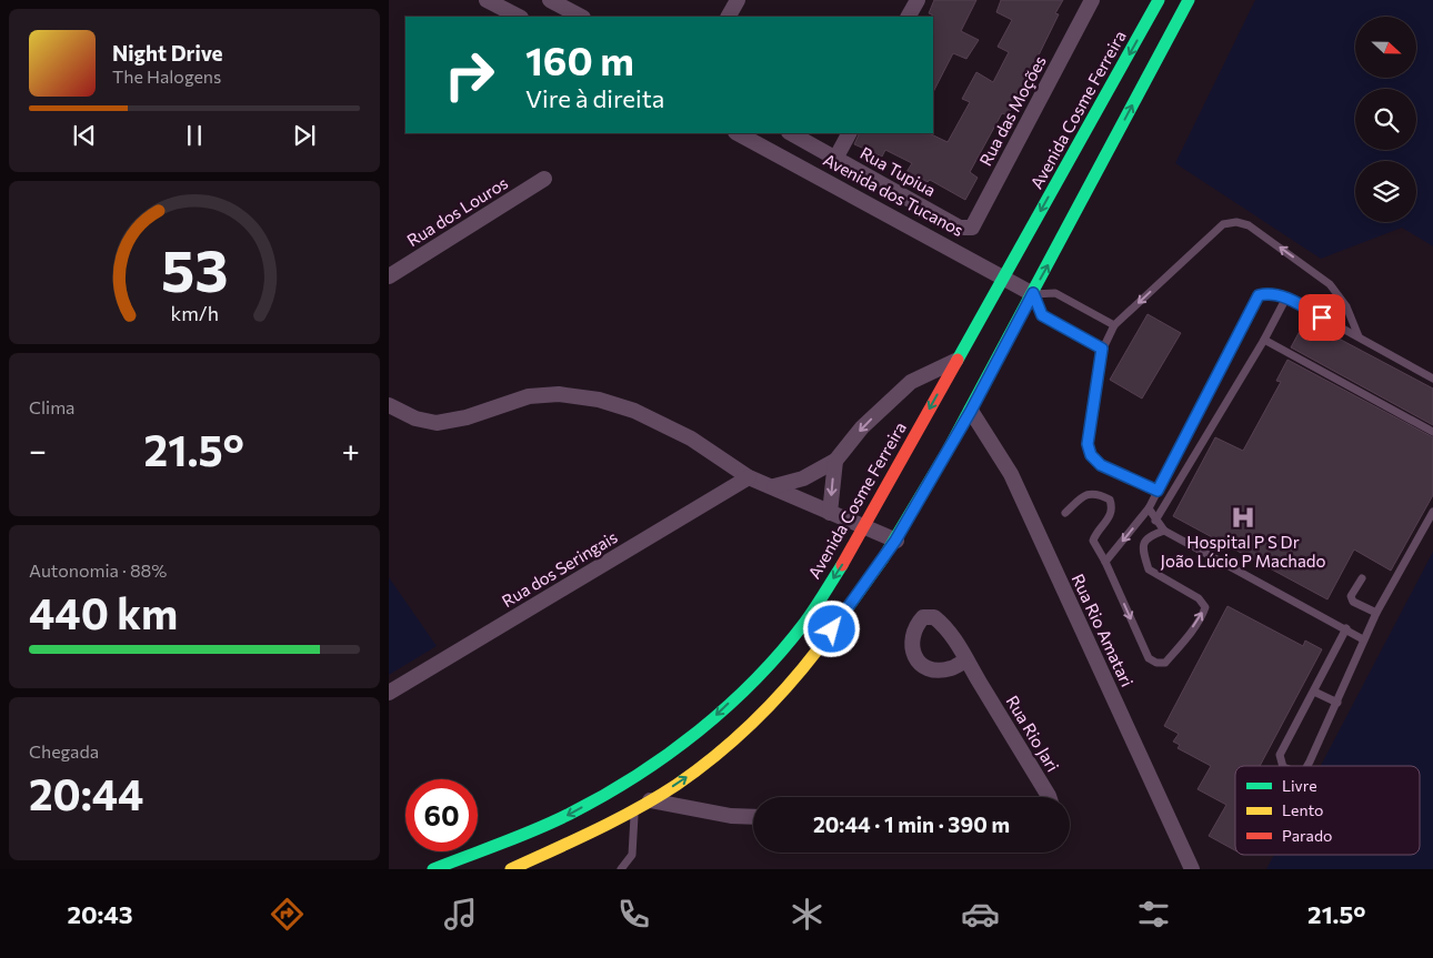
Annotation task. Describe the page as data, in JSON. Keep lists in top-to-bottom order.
{
  "streets": {
    "main road": ["Avenida Cosme Ferreira"],
    "street": [
      "Rua das Moções",
      "Rua Tupiua",
      "Avenida dos Tucanos",
      "Rua dos Louros",
      "Rua dos Seringais",
      "Rua Rio Amatari",
      "Rua Rio Jari"
    ]
  },
  "crossings": [
    ["Avenida Cosme Ferreira", "Avenida dos Tucanos"],
    ["Rua das Moções", "Rua Tupiua"]
  ],
  "places": {
    "hospital": ["Hospital P S Dr João Lúcio P Machado"]
  },
  "legend": ["Livre", "Lento", "Parado"],
  "north": "right",
  "page": {
    "turn": ["160 m", "Vire à direita"],
    "song": ["Night Drive", "The Halogens"],
    "tile": [
      "Clima",
      ["Autonomia · 88%", "440 km"],
      ["Chegada", "20:44"]
    ],
    "heat": ["−", "21.5°", "+"],
    "limit": "60",
    "trip": "20:44 · 1 min · 390 m",
    "tabs": ["20:43", "21.5°"],
    "gauge": ["53", "km/h"]
  }
}
